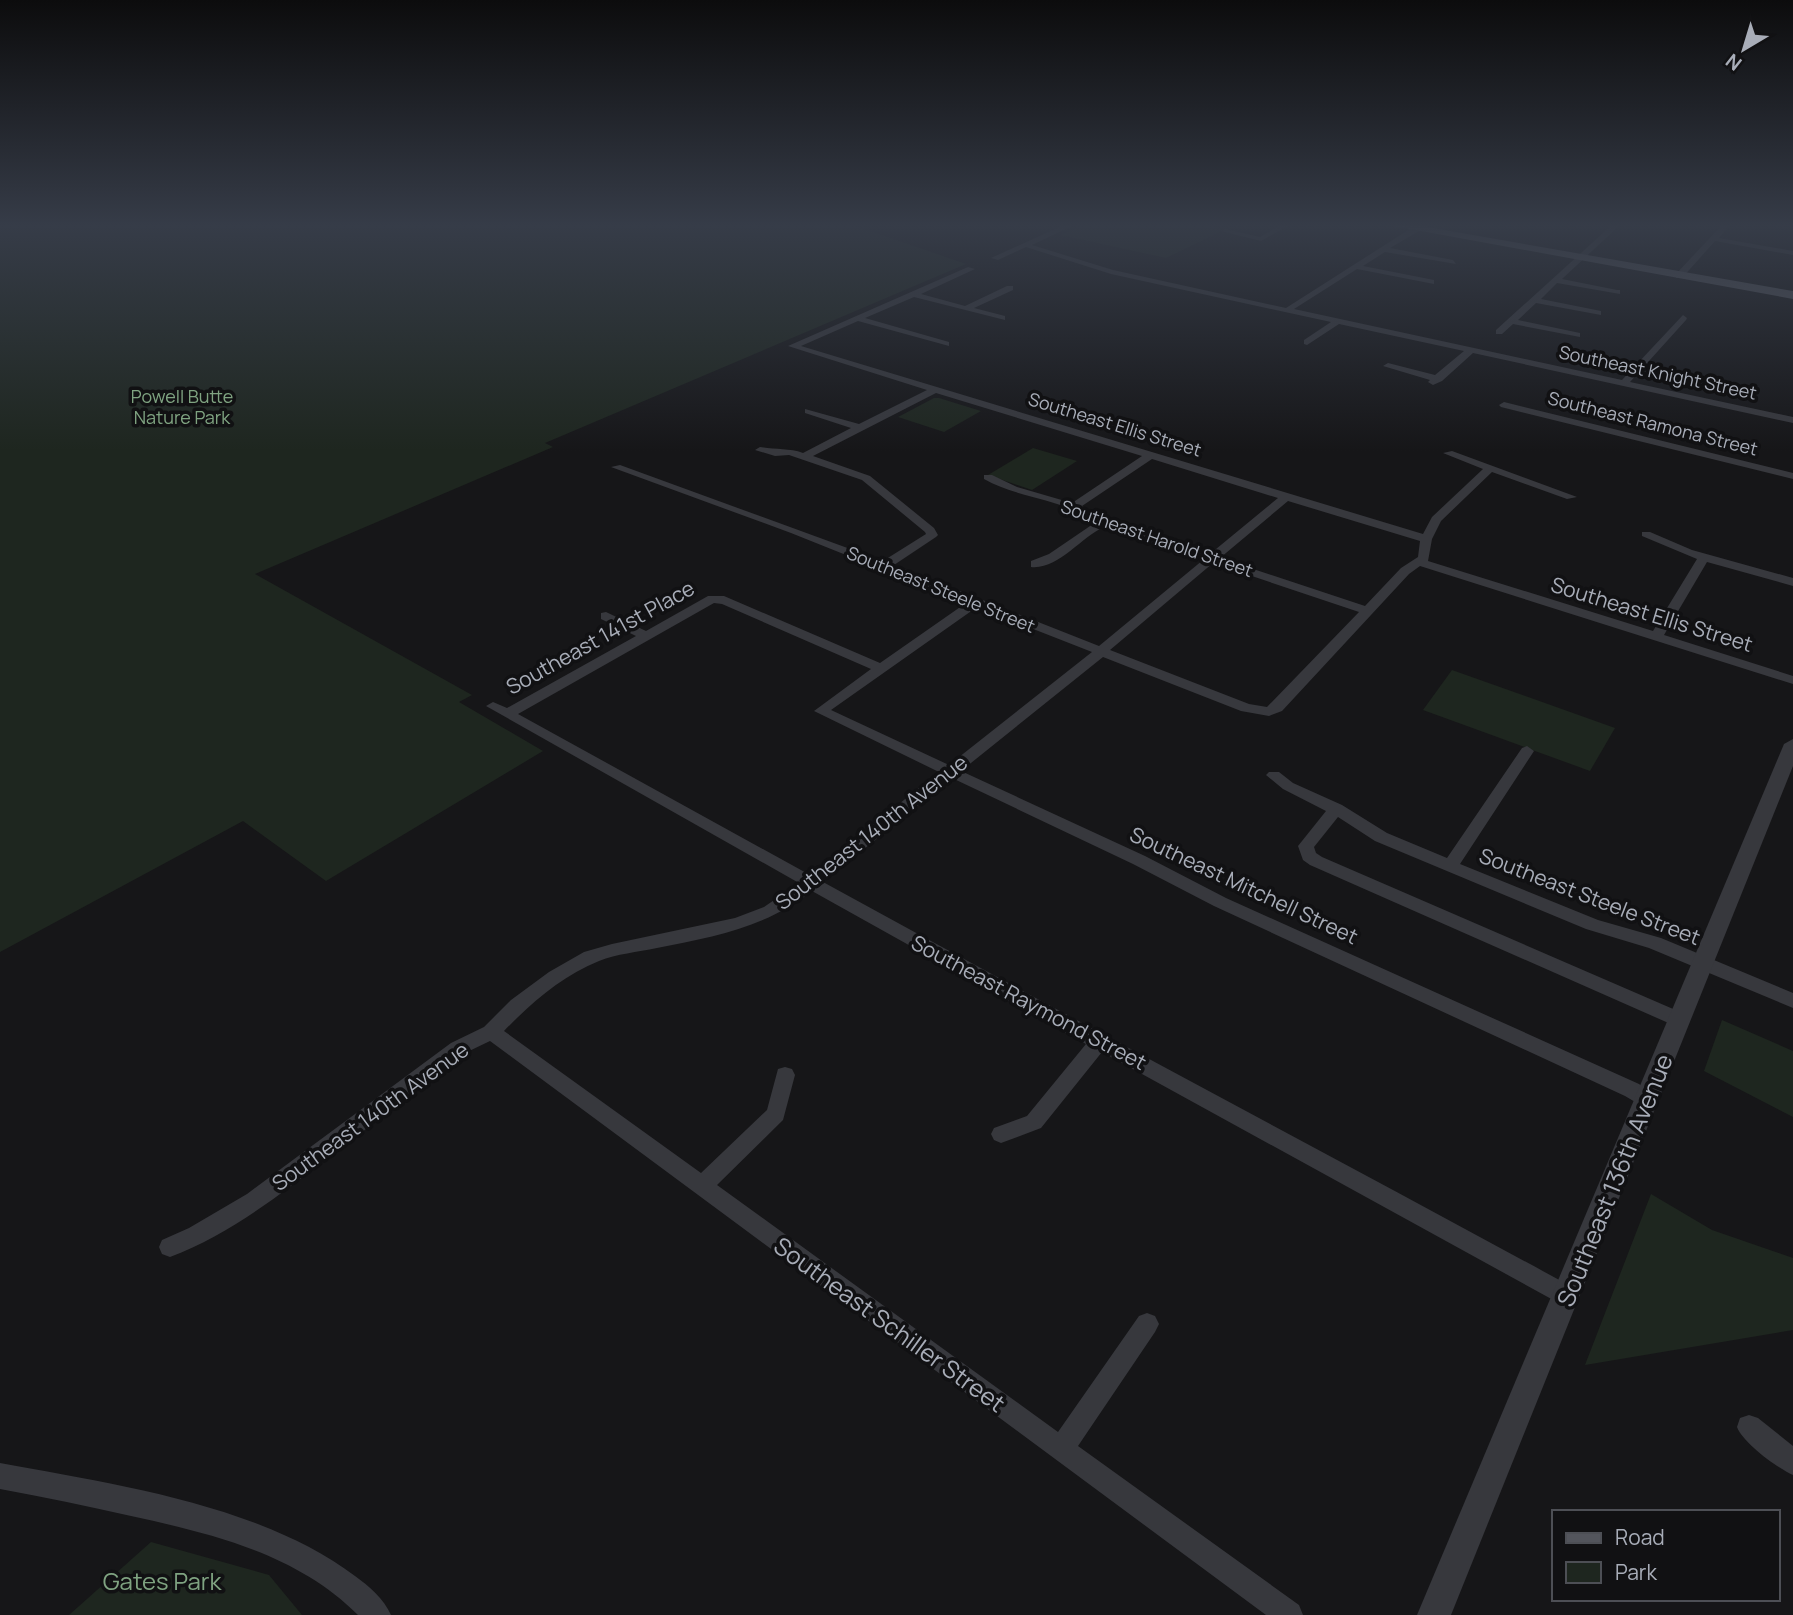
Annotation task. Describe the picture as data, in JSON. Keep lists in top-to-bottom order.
{
  "streets": {
    "street": [
      "Southeast Knight Street",
      "Southeast Ramona Street",
      "Southeast Ellis Street",
      "Southeast Harold Street",
      "Southeast Steele Street",
      "Southeast 141st Place",
      "Southeast 140th Avenue",
      "Southeast Mitchell Street",
      "Southeast Raymond Street",
      "Southeast 136th Avenue",
      "Southeast Schiller Street"
    ]
  },
  "crossings": [
    ["Southeast Ellis Street", "Southeast 140th Avenue"],
    ["Southeast Harold Street", "Southeast 140th Avenue"],
    ["Southeast Steele Street", "Southeast 140th Avenue"],
    ["Southeast Steele Street", "Southeast 136th Avenue"],
    ["Southeast 141st Place", "Southeast Mitchell Street"],
    ["Southeast 141st Place", "Southeast Raymond Street"],
    ["Southeast 140th Avenue", "Southeast Mitchell Street"],
    ["Southeast 140th Avenue", "Southeast Raymond Street"],
    ["Southeast 140th Avenue", "Southeast Schiller Street"],
    ["Southeast Mitchell Street", "Southeast 136th Avenue"],
    ["Southeast Raymond Street", "Southeast 136th Avenue"]
  ],
  "parks": ["Powell Butte Nature Park", "Gates Park"],
  "legend": ["Road", "Park"],
  "north": "bottom left"
}
